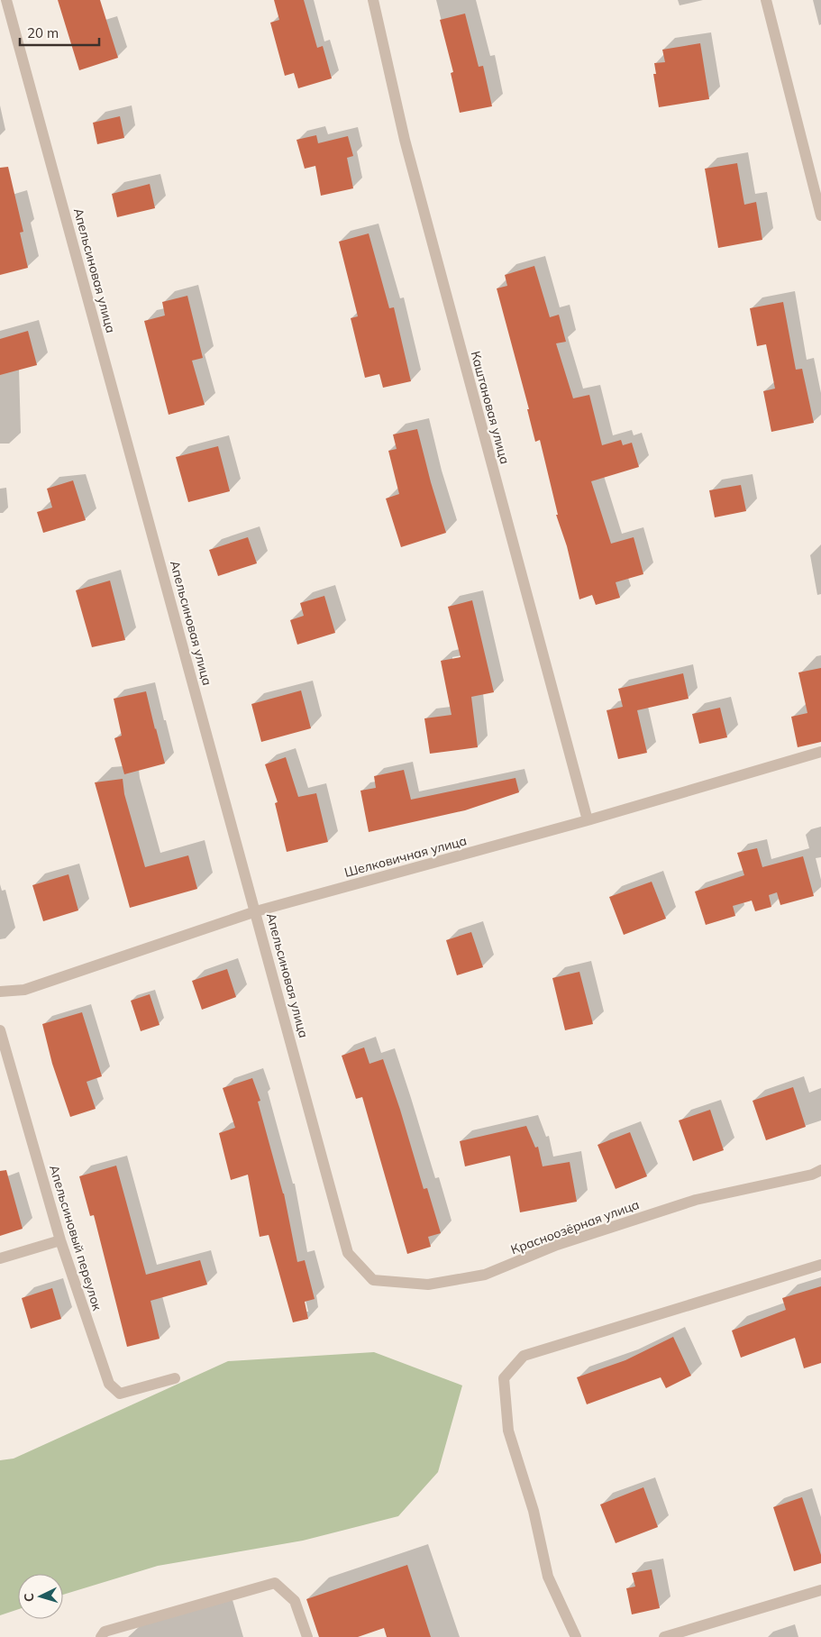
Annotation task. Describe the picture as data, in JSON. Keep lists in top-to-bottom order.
{
  "streets": {
    "street": [
      "Апельсиновая улица",
      "Каштановая улица",
      "Шелковичная улица",
      "Красноозёрная улица",
      "Апельсиновый переулок"
    ]
  },
  "crossings": [
    ["Апельсиновая улица", "Шелковичная улица"],
    ["Апельсиновая улица", "Красноозёрная улица"],
    ["Каштановая улица", "Шелковичная улица"]
  ],
  "scale_bar": "20 m",
  "north": "left"
}
